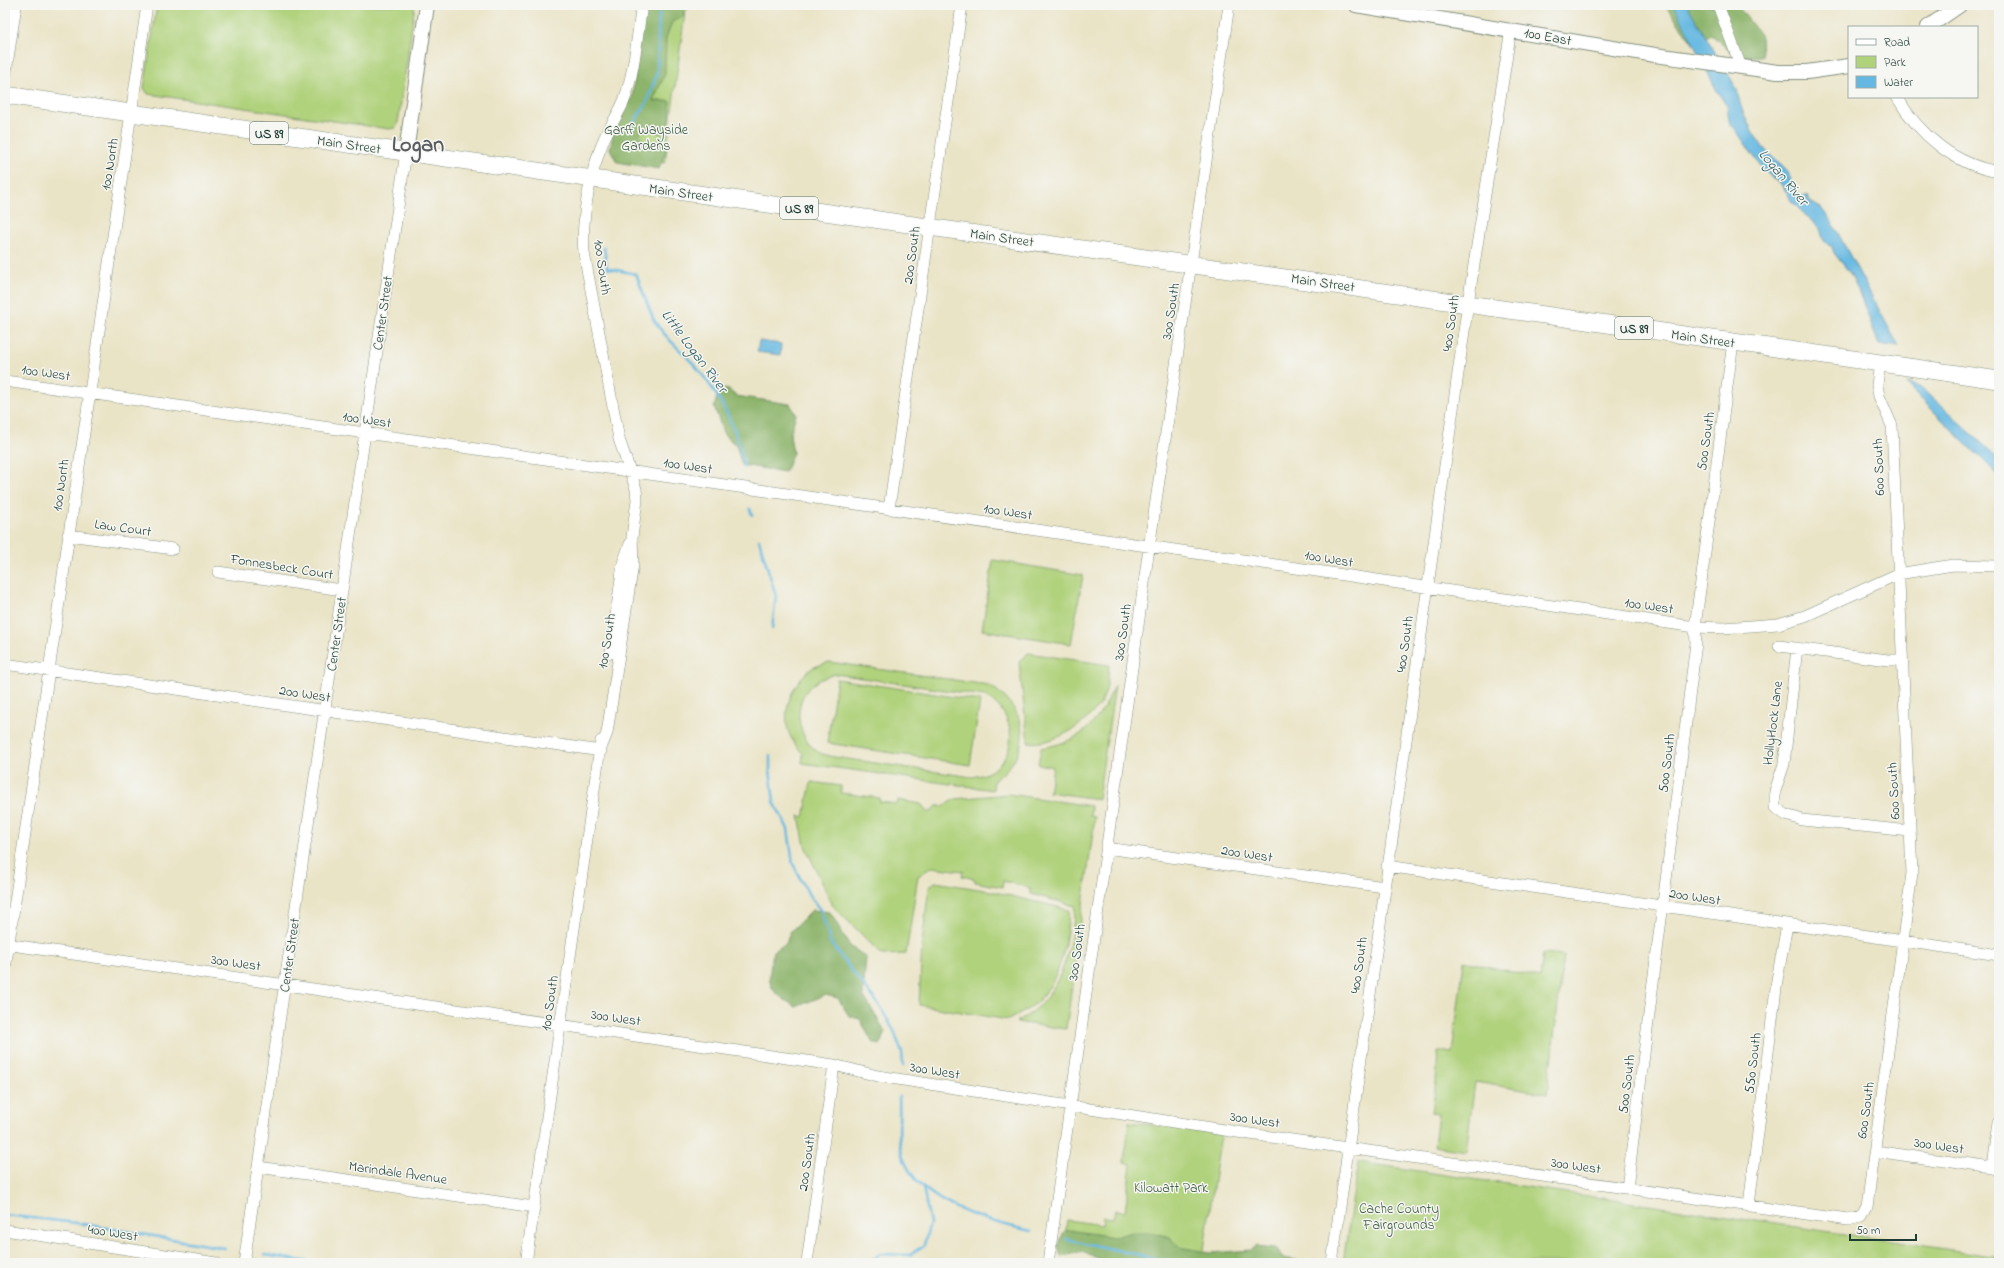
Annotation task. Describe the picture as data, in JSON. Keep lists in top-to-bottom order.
{
  "streets": {
    "highway": ["US 89", "Main Street"],
    "main road": ["100 East", "Center Street"],
    "street": [
      "100 North",
      "200 South",
      "100 South",
      "300 South",
      "400 South",
      "100 West",
      "500 South",
      "600 South",
      "Law Court",
      "Fonnesbeck Court",
      "200 West",
      "HollyHock Lane",
      "300 West",
      "550 South",
      "Marindale Avenue",
      "400 West"
    ]
  },
  "crossings": [
    ["100 East", "400 South"],
    ["Main Street", "100 North"],
    ["Main Street", "200 South"],
    ["Main Street", "100 South"],
    ["Main Street", "300 South"],
    ["Main Street", "Center Street"],
    ["Main Street", "400 South"],
    ["Main Street", "500 South"],
    ["Main Street", "600 South"],
    ["100 North", "100 West"],
    ["100 North", "Law Court"],
    ["100 North", "200 West"],
    ["100 North", "300 West"],
    ["200 South", "100 West"],
    ["200 South", "300 West"],
    ["100 South", "100 West"],
    ["100 South", "200 West"],
    ["100 South", "300 West"],
    ["100 South", "Marindale Avenue"],
    ["300 South", "100 West"],
    ["300 South", "200 West"],
    ["300 South", "300 West"],
    ["Center Street", "100 West"],
    ["Center Street", "Fonnesbeck Court"],
    ["Center Street", "200 West"],
    ["Center Street", "300 West"],
    ["Center Street", "Marindale Avenue"],
    ["400 South", "100 West"],
    ["400 South", "200 West"],
    ["400 South", "300 West"],
    ["100 West", "500 South"],
    ["100 West", "600 South"],
    ["500 South", "200 West"],
    ["500 South", "300 West"],
    ["600 South", "200 West"],
    ["600 South", "HollyHock Lane"],
    ["600 South", "300 West"],
    ["200 West", "550 South"],
    ["300 West", "550 South"]
  ],
  "districts": ["Logan"],
  "water": ["Logan River", "Little Logan River"],
  "parks": ["Garff Wayside Gardens", "Kilowatt Park", "Cache County Fairgrounds"],
  "legend": ["Road", "Park", "Water"],
  "scale_bar": "50 m"
}
